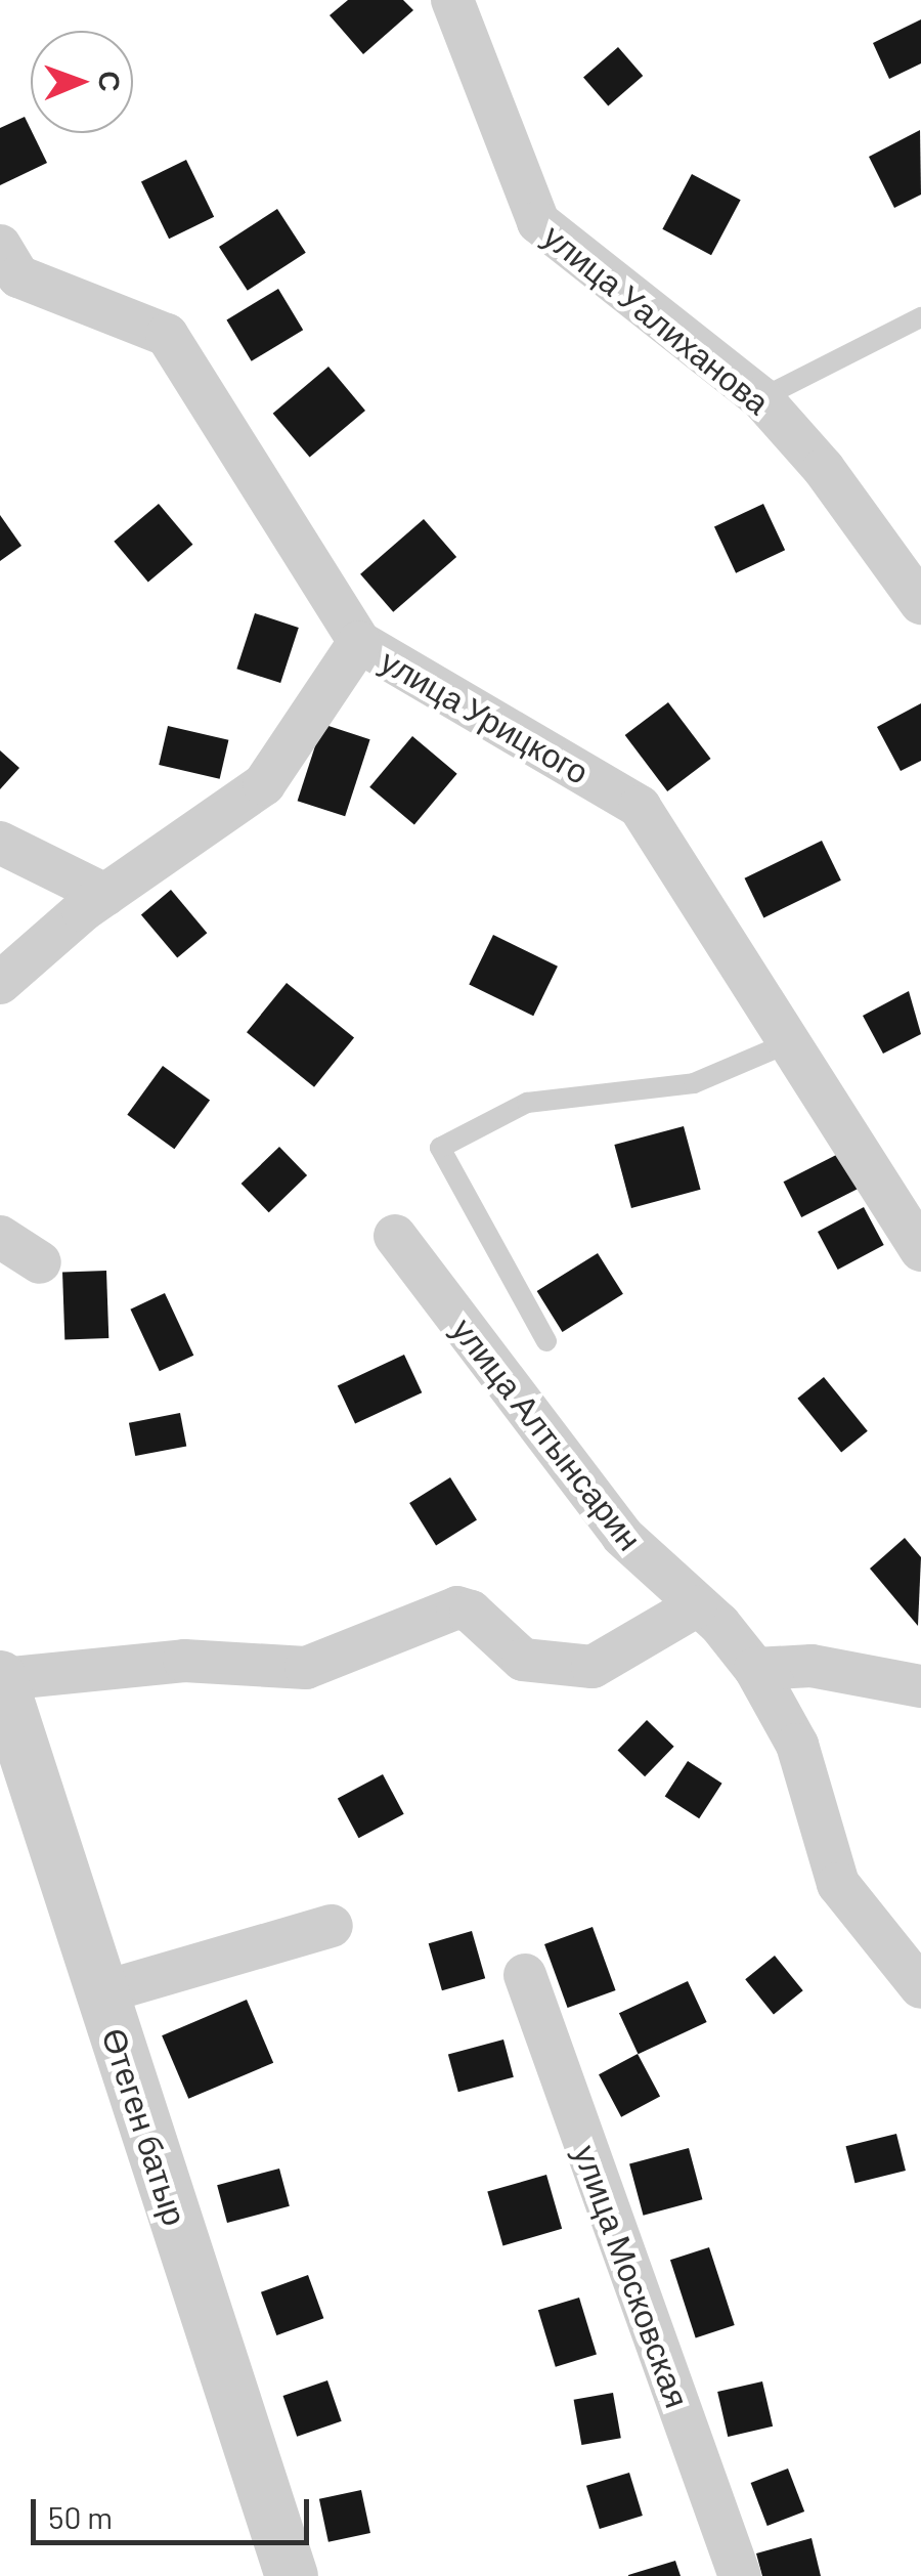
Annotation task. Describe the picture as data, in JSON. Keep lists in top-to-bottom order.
{
  "streets": {
    "street": [
      "улица Уалиханова",
      "улица Урицкого",
      "улица Алтынсарин",
      "Өтеген батыр",
      "улица Московская"
    ]
  },
  "scale_bar": "50 m",
  "north": "right"
}
